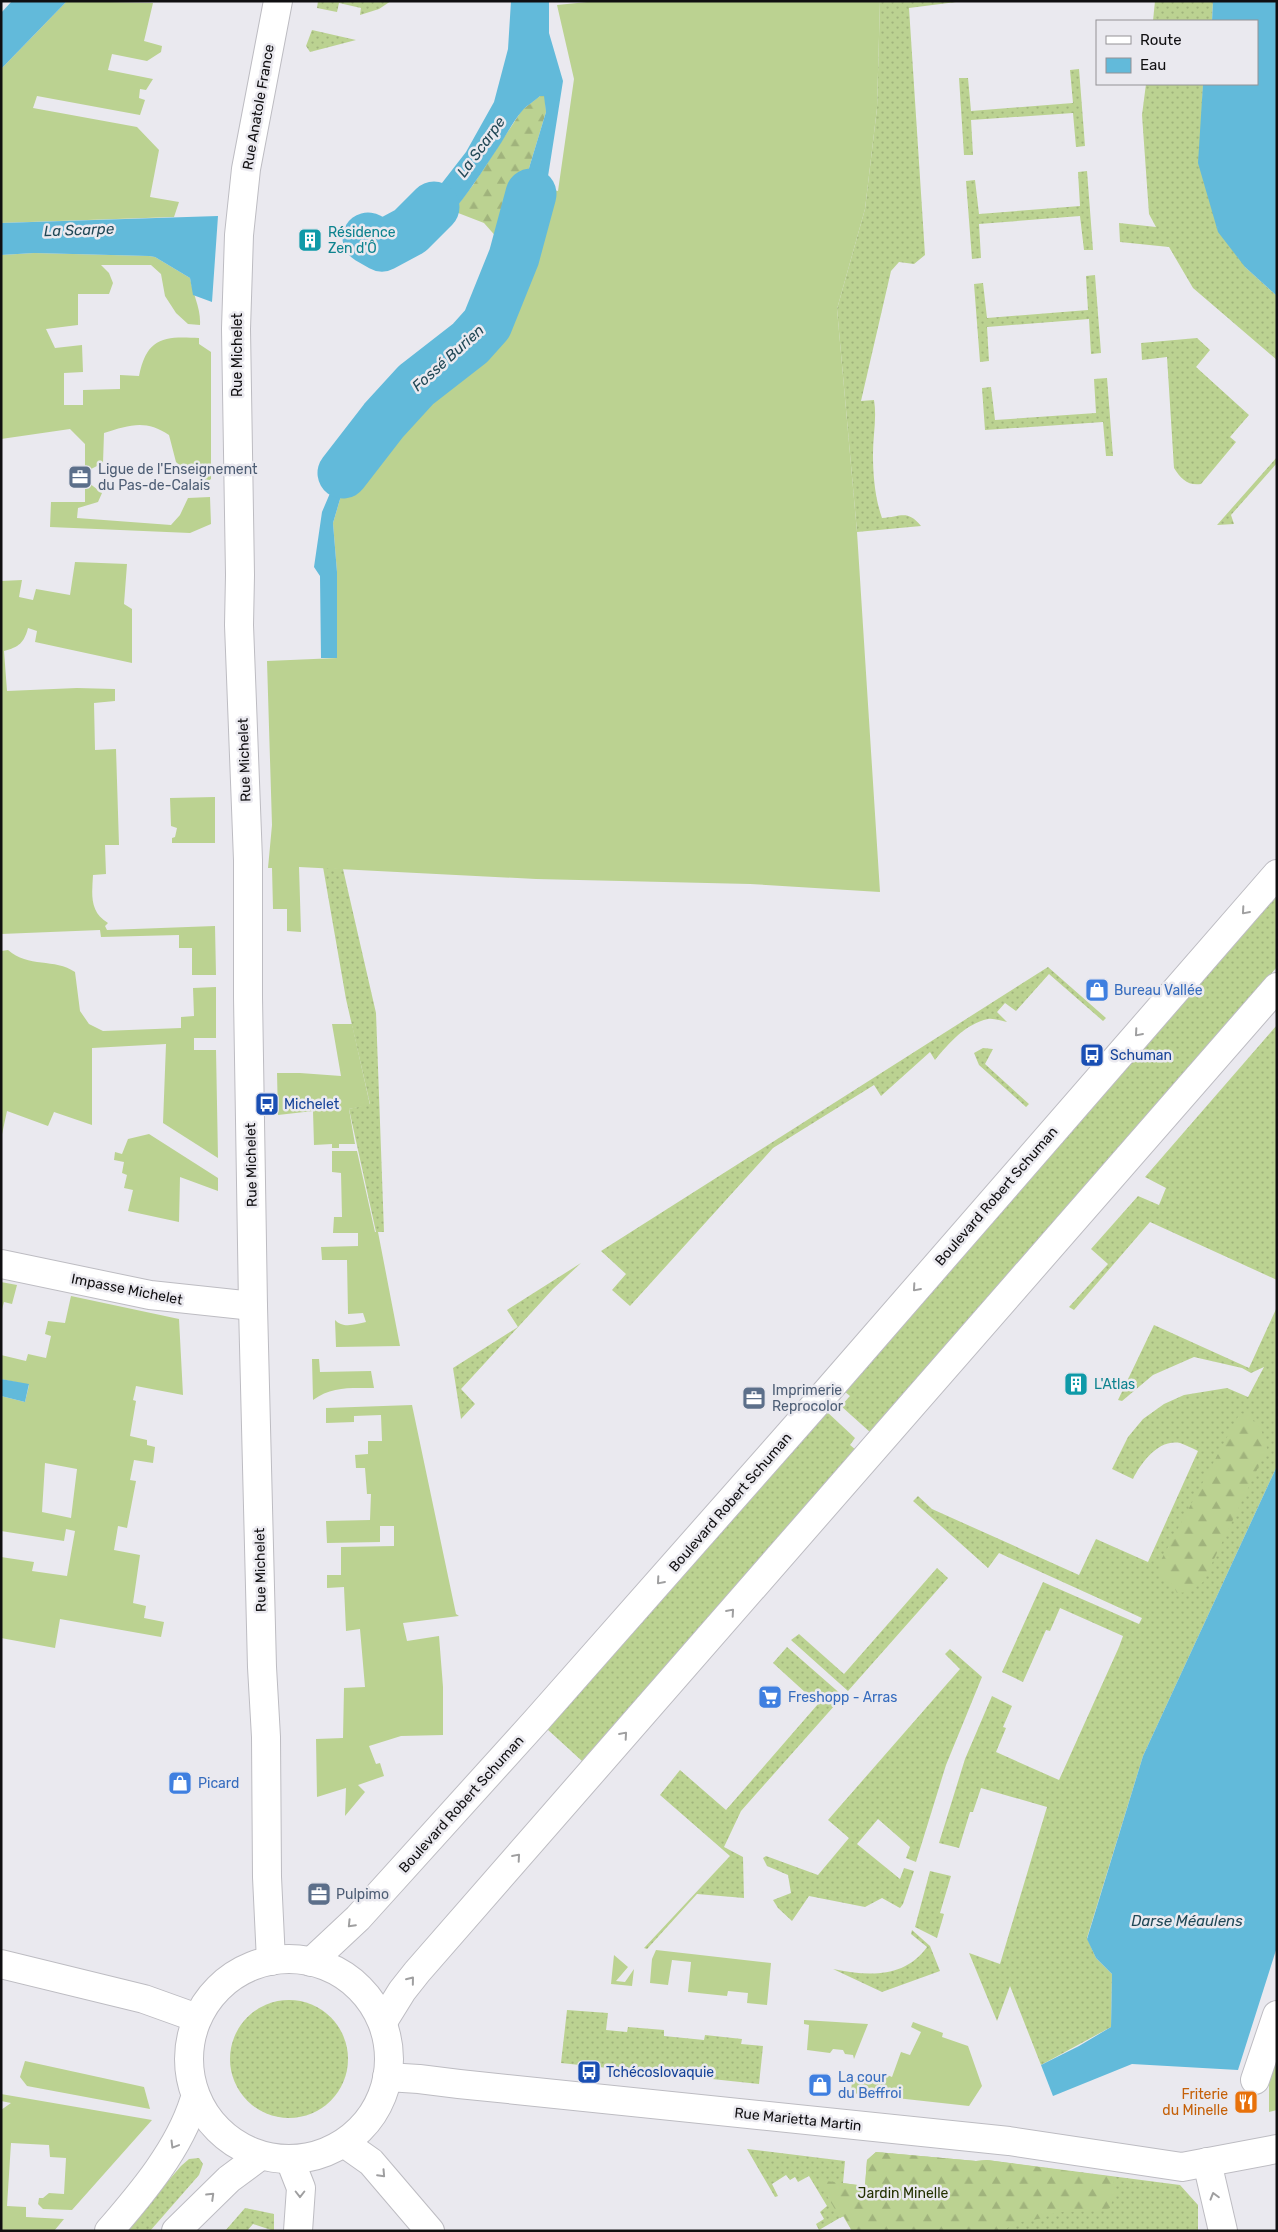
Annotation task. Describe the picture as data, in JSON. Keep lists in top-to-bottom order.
{
  "streets": {
    "main road": [
      "Rue Anatole France",
      "Rue Michelet",
      "Boulevard Robert Schuman",
      "Impasse Michelet",
      "Rue Marietta Martin"
    ]
  },
  "crossings": [
    ["Rue Anatole France", "Rue Michelet"],
    ["Rue Michelet", "Impasse Michelet"]
  ],
  "water": ["La Scarpe", "Fossé Burien", "Darse Méaulens"],
  "parks": ["Jardin Minelle"],
  "places": {
    "building": ["Résidence Zen d'Ô", "L'Atlas"],
    "office": ["Ligue de l'Enseignement du Pas-de-Calais", "Imprimerie Reprocolor", "Pulpimo"],
    "shop": ["Bureau Vallée", "Picard", "La cour du Beffroi"],
    "bus stop": ["Schuman", "Michelet", "Tchécoslovaquie"],
    "supermarket": ["Freshopp - Arras"],
    "restaurant": ["Friterie du Minelle"]
  },
  "legend": ["Route", "Eau"]
}
